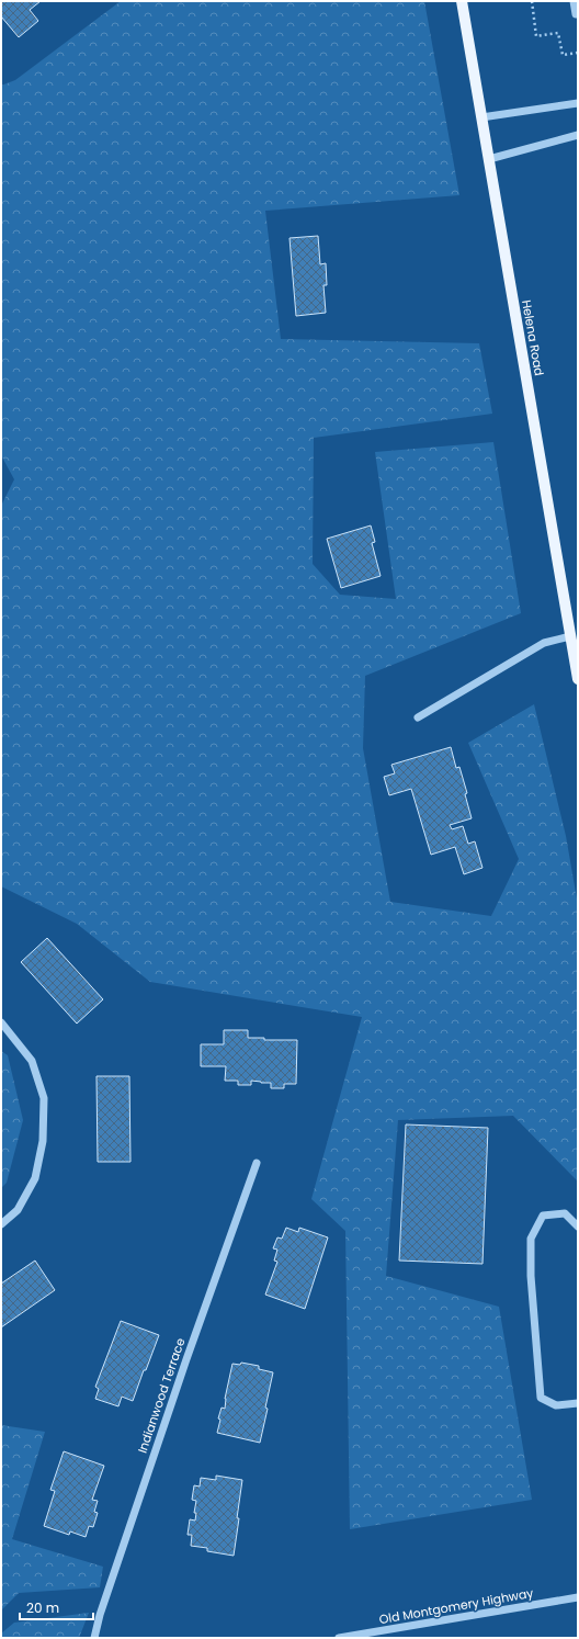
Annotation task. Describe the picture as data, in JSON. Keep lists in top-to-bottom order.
{
  "streets": {
    "main road": ["Helena Road"],
    "street": ["Indianwood Terrace", "Old Montgomery Highway"]
  },
  "scale_bar": "20 m"
}
